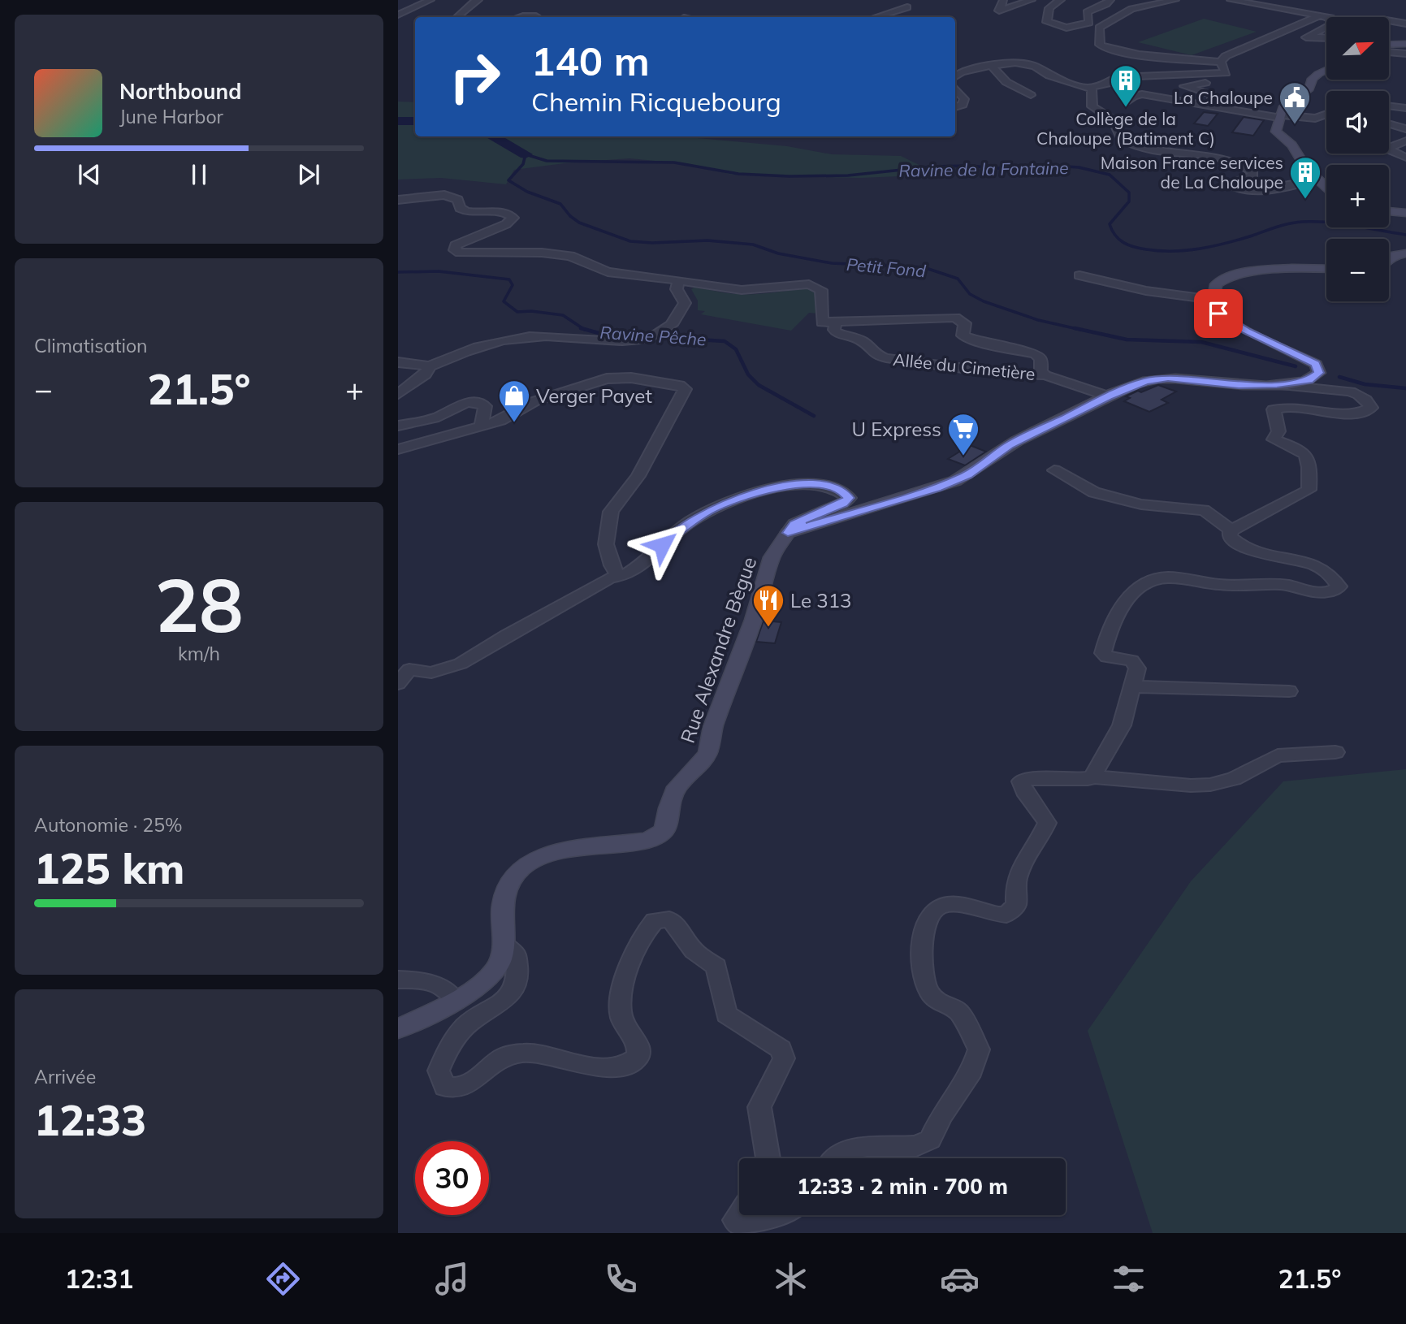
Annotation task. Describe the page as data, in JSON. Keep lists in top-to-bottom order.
{
  "streets": {
    "main road": ["Rue Alexandre Bègue"],
    "street": ["Allée du Cimetière"]
  },
  "water": ["Ravine de la Fontaine", "Petit Fond", "Ravine Pêche"],
  "places": {
    "building": ["Collège de la Chaloupe (Batiment C)", "Maison France services de La Chaloupe"],
    "public building": ["La Chaloupe"],
    "shop": ["Verger Payet"],
    "supermarket": ["U Express"],
    "restaurant": ["Le 313"]
  },
  "north": "top right",
  "page": {
    "map_buttons": ["+", "−"],
    "turn": ["140 m", "Chemin Ricquebourg"],
    "song": ["Northbound", "June Harbor"],
    "tile": [
      "Climatisation",
      ["28", "km/h"],
      ["Autonomie · 25%", "125 km"],
      ["Arrivée", "12:33"]
    ],
    "heat": ["−", "21.5°", "+"],
    "limit": "30",
    "trip": "12:33 · 2 min · 700 m",
    "tabs": ["12:31", "21.5°"]
  }
}
